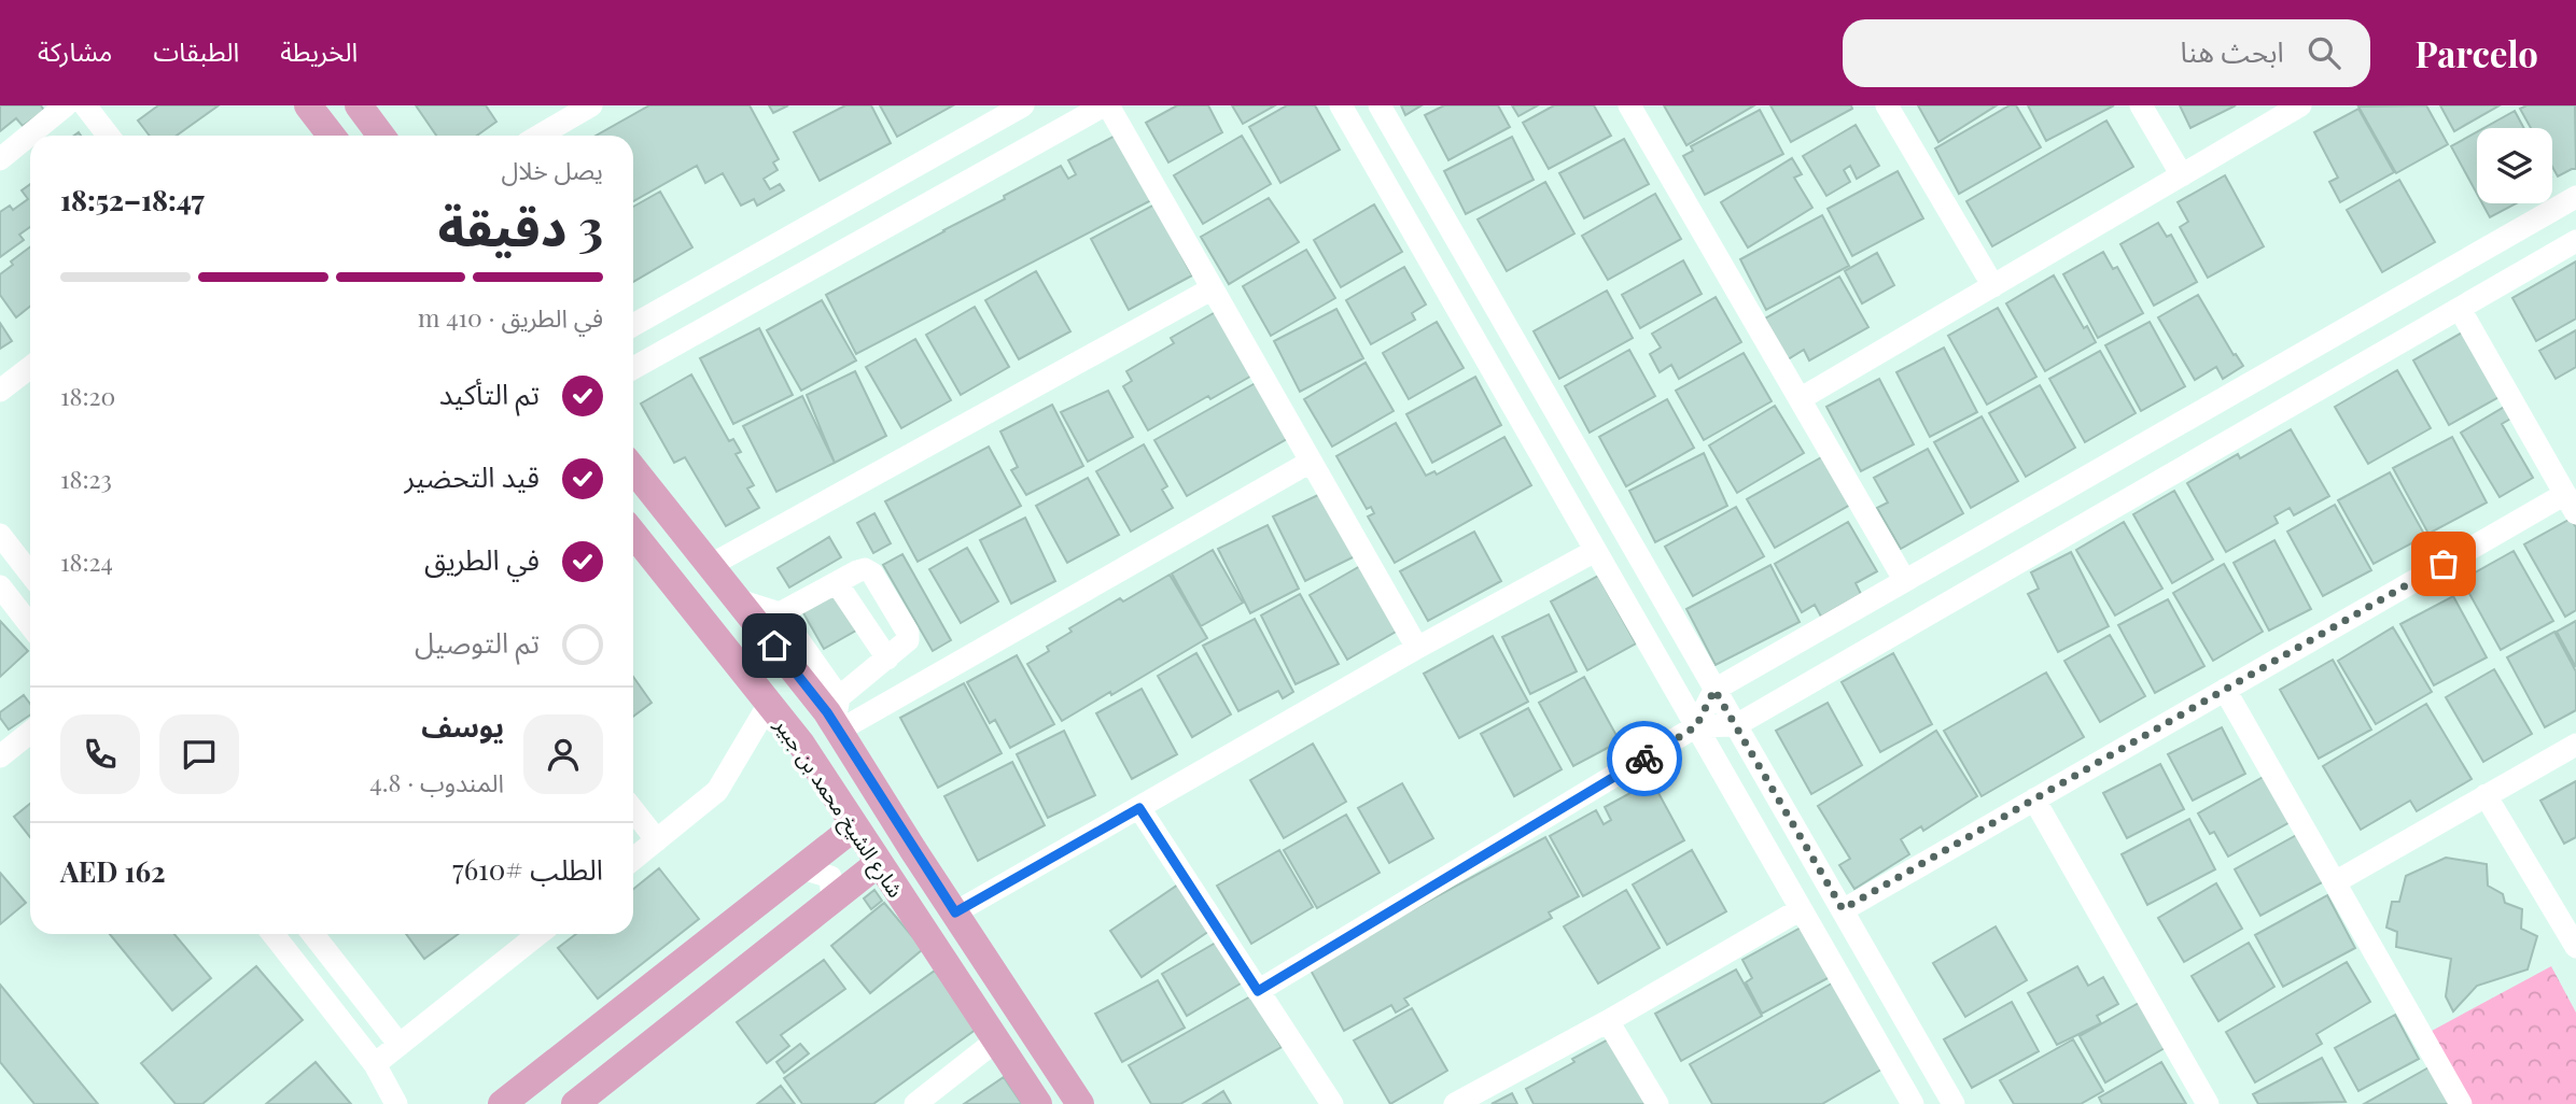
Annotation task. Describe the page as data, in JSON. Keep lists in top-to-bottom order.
{
  "streets": {
    "main road": ["شارع الشيخ محمد بن جبير"]
  },
  "page": {
    "header": "Parcelo",
    "search": "ابحث هنا",
    "nav": ["الخريطة", "الطبقات", "مشاركة"],
    "heading": ["3 دقيقة", "يصل خلال", "18:47–18:52"],
    "panel": [
      "يوسف",
      "المندوب · 4.8",
      "الطلب #7610",
      "AED 162"
    ],
    "bar": "في الطريق · 410 m",
    "list": [
      ["تم التأكيد", "18:20"],
      ["قيد التحضير", "18:23"],
      ["في الطريق", "18:24"],
      "تم التوصيل"
    ]
  }
}
